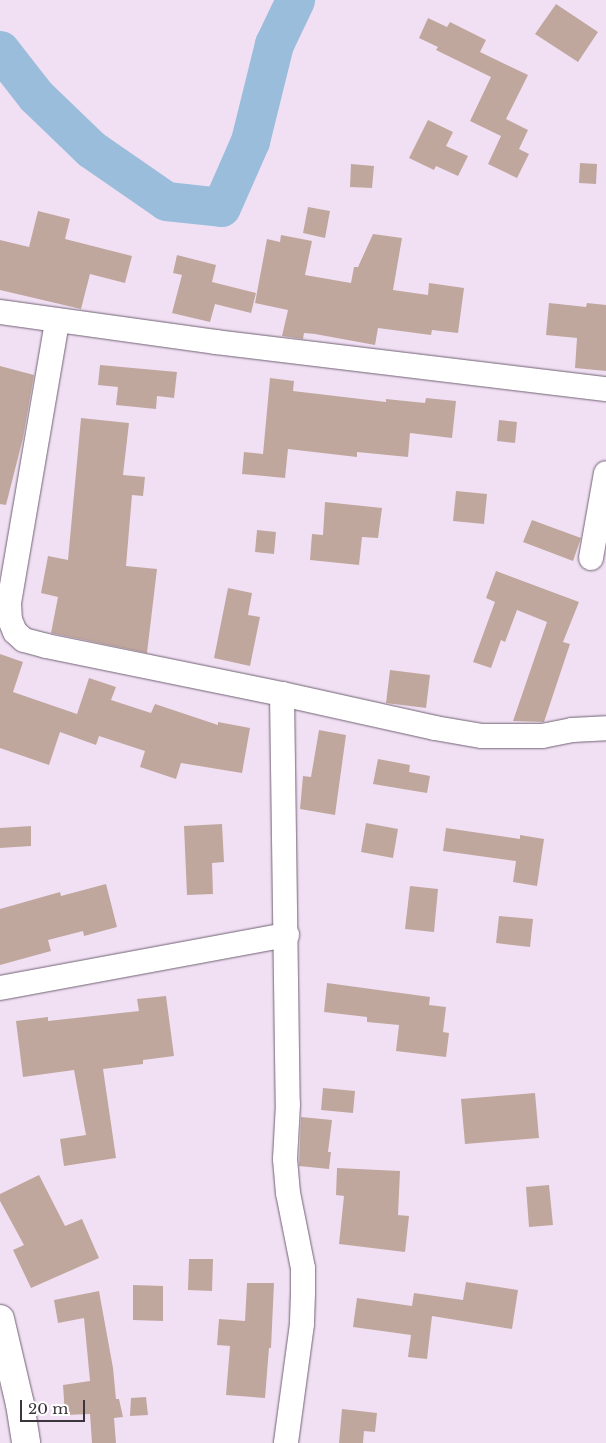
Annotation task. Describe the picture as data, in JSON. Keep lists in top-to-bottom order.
{
  "scale_bar": "20 m"
}
